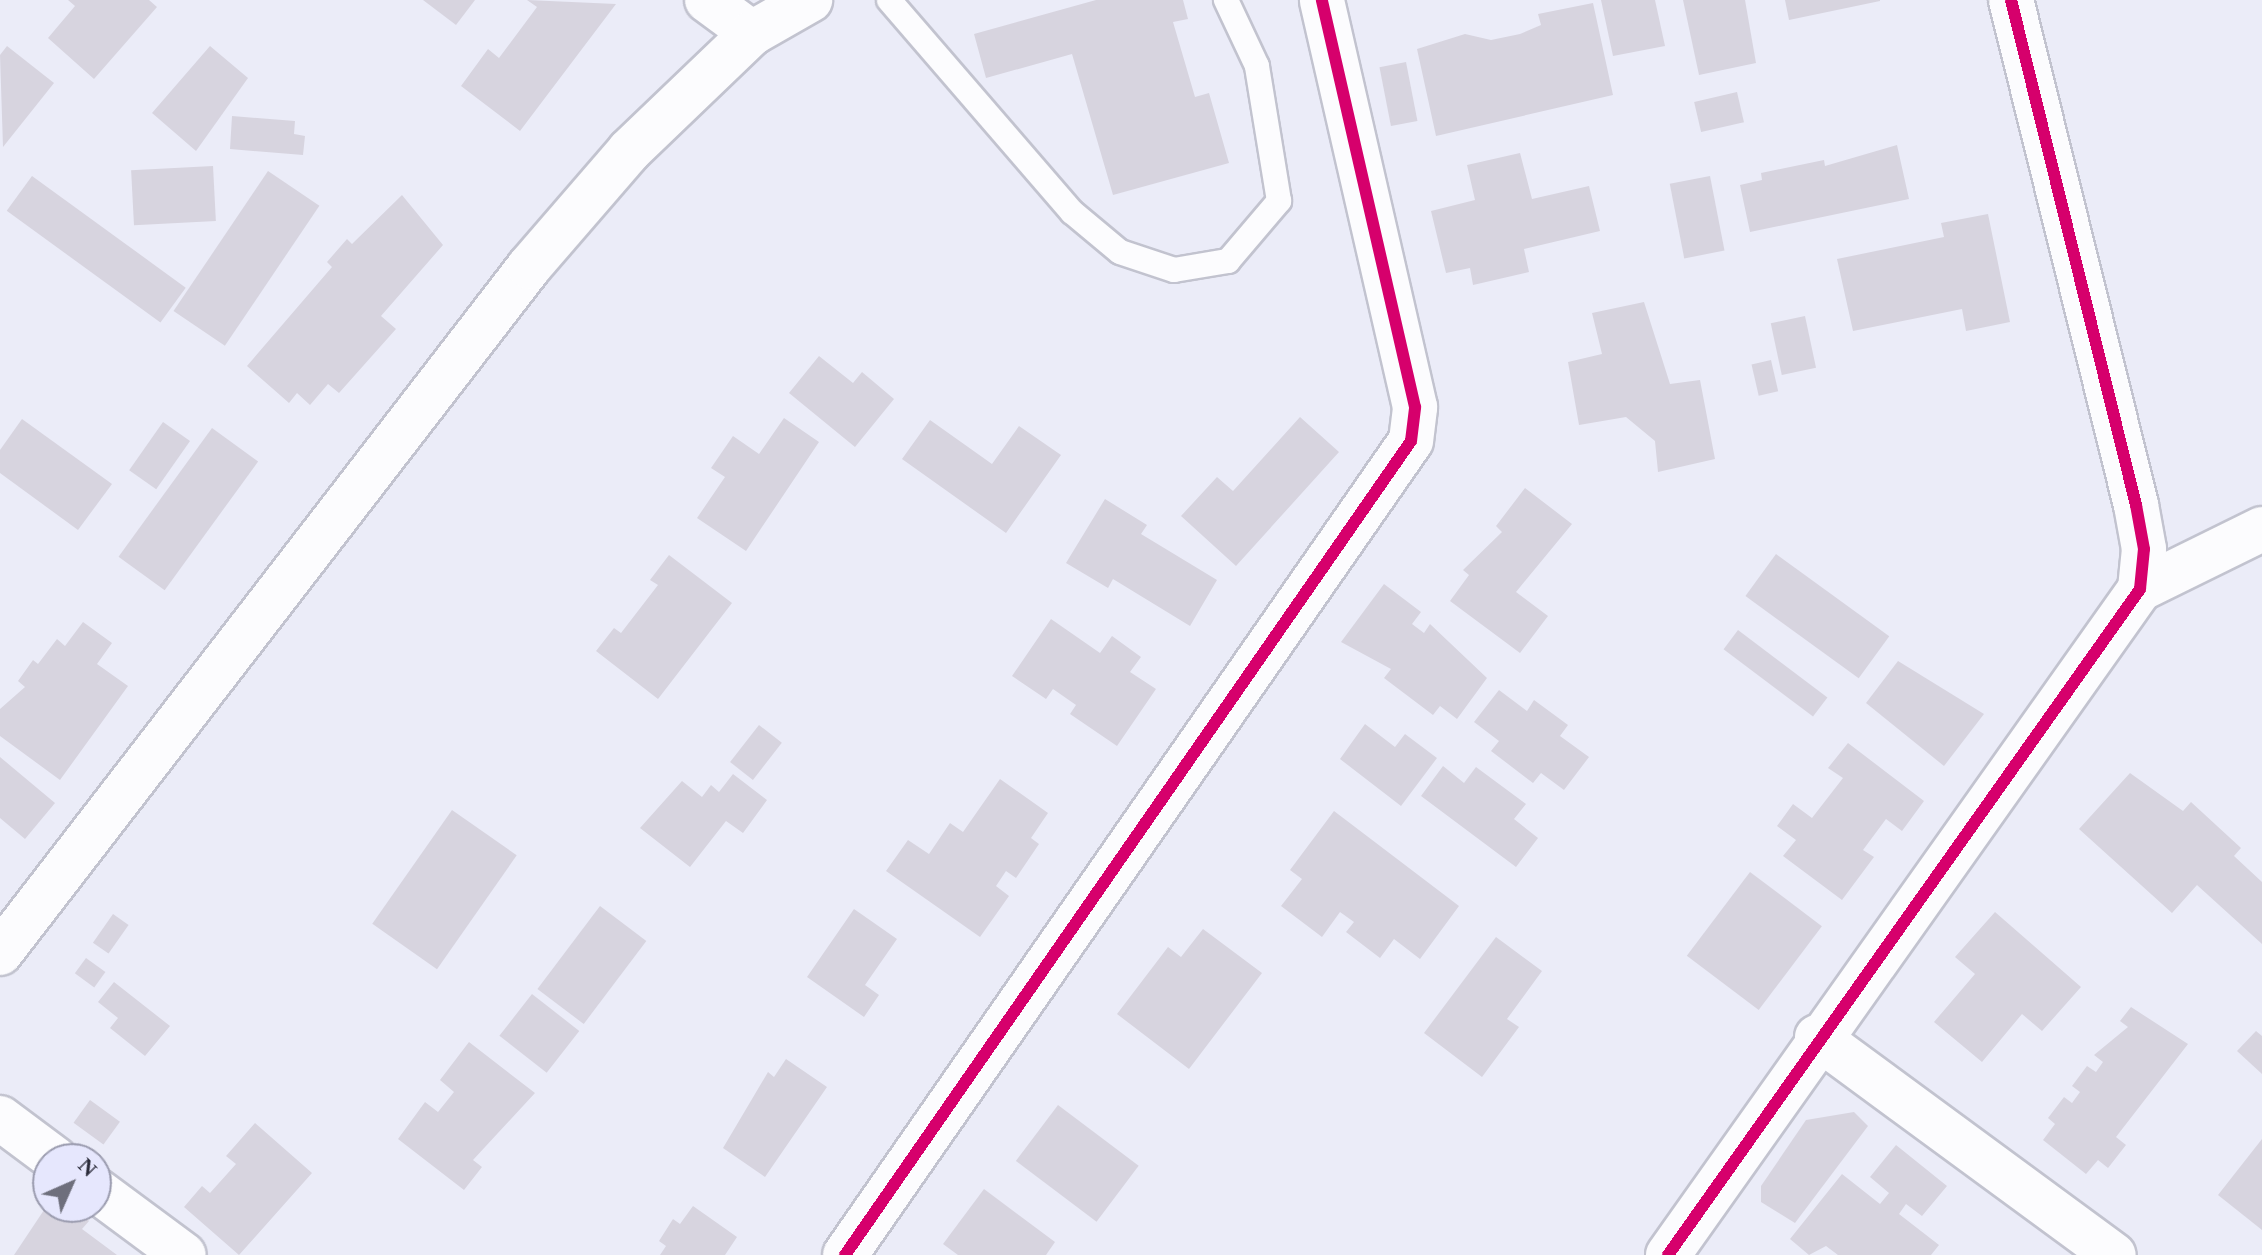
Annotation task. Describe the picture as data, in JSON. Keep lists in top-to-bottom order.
{
  "north": "top right"
}
